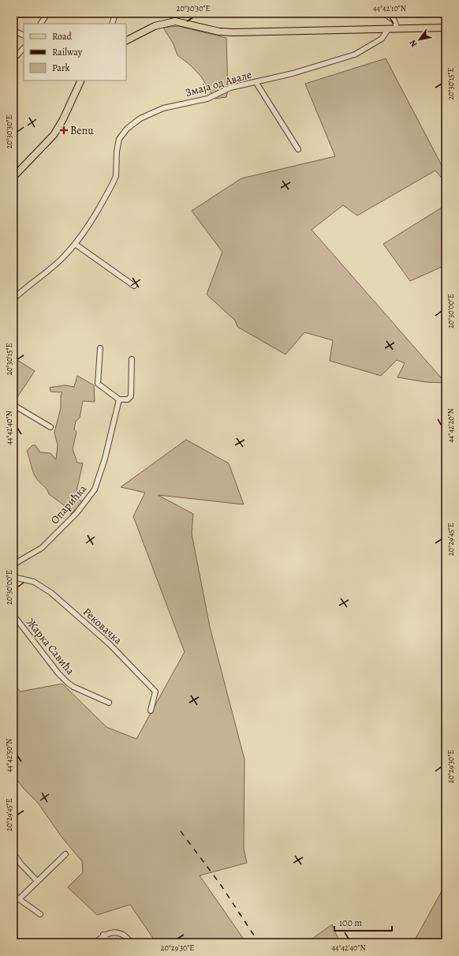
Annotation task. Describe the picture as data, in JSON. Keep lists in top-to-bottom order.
{
  "streets": {
    "street": [
      "Змаја од Авале",
      "Опарићка",
      "Рековачка",
      "Жарка Савића"
    ]
  },
  "places": {
    "health": ["Benu"]
  },
  "legend": ["Road", "Railway", "Park"],
  "scale_bar": "100 m",
  "north": "bottom left",
  "coordinates": [
    "20°30'30\"E",
    "44°42'10\"N",
    "20°30'15\"E",
    "20°30'00\"E",
    "44°42'20\"N",
    "44°42'40\"N",
    "20°29'45\"E",
    "44°42'50\"N",
    "20°29'30\"E"
  ]
}
